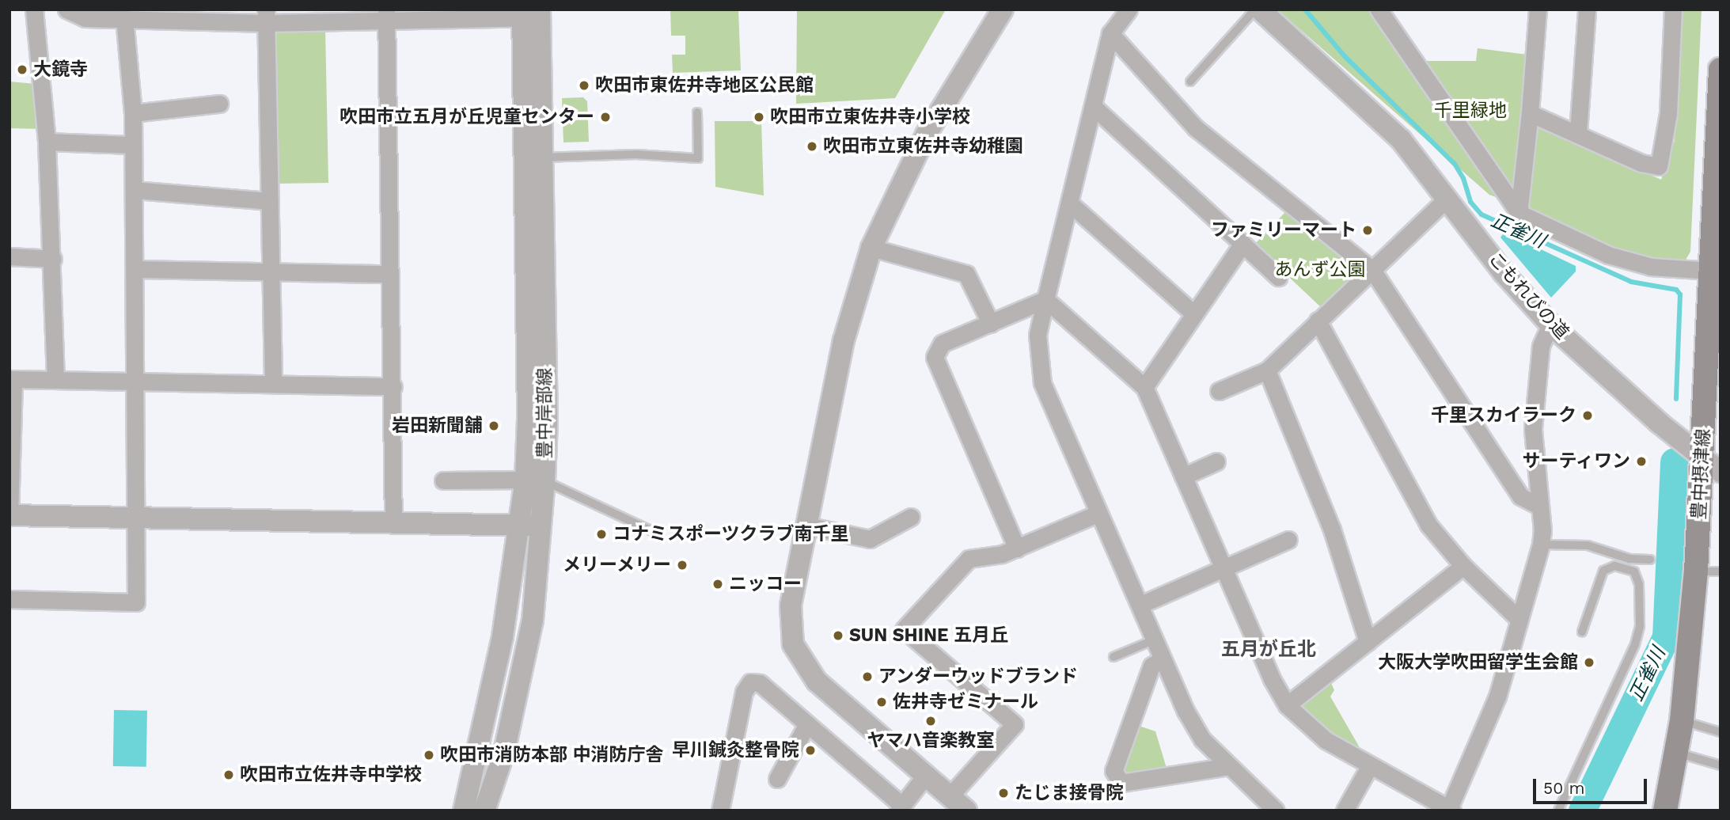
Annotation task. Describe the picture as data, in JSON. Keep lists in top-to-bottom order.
{
  "streets": {
    "main road": ["豊中摂津線"],
    "street": ["こもれびの道", "豊中岸部線"]
  },
  "crossings": [
    ["こもれびの道", "豊中摂津線"]
  ],
  "districts": ["五月が丘北"],
  "water": ["正雀川"],
  "parks": ["千里緑地", "あんず公園"],
  "places": [
    "大鏡寺",
    "吹田市東佐井寺地区公民館",
    "吹田市立五月が丘児童センター",
    "吹田市立東佐井寺小学校",
    "吹田市立東佐井寺幼稚園",
    "ファミリーマート",
    "千里スカイラーク",
    "岩田新聞舗",
    "サーティワン",
    "コナミスポーツクラブ南千里",
    "メリーメリー",
    "ニッコー",
    "SUN SHINE 五月丘",
    "大阪大学吹田留学生会館",
    "アンダーウッドブランド",
    "佐井寺ゼミナール",
    "ヤマハ音楽教室",
    "早川鍼灸整骨院",
    "吹田市消防本部 中消防庁舎",
    "吹田市立佐井寺中学校",
    "たじま接骨院"
  ],
  "scale_bar": "50 m"
}
